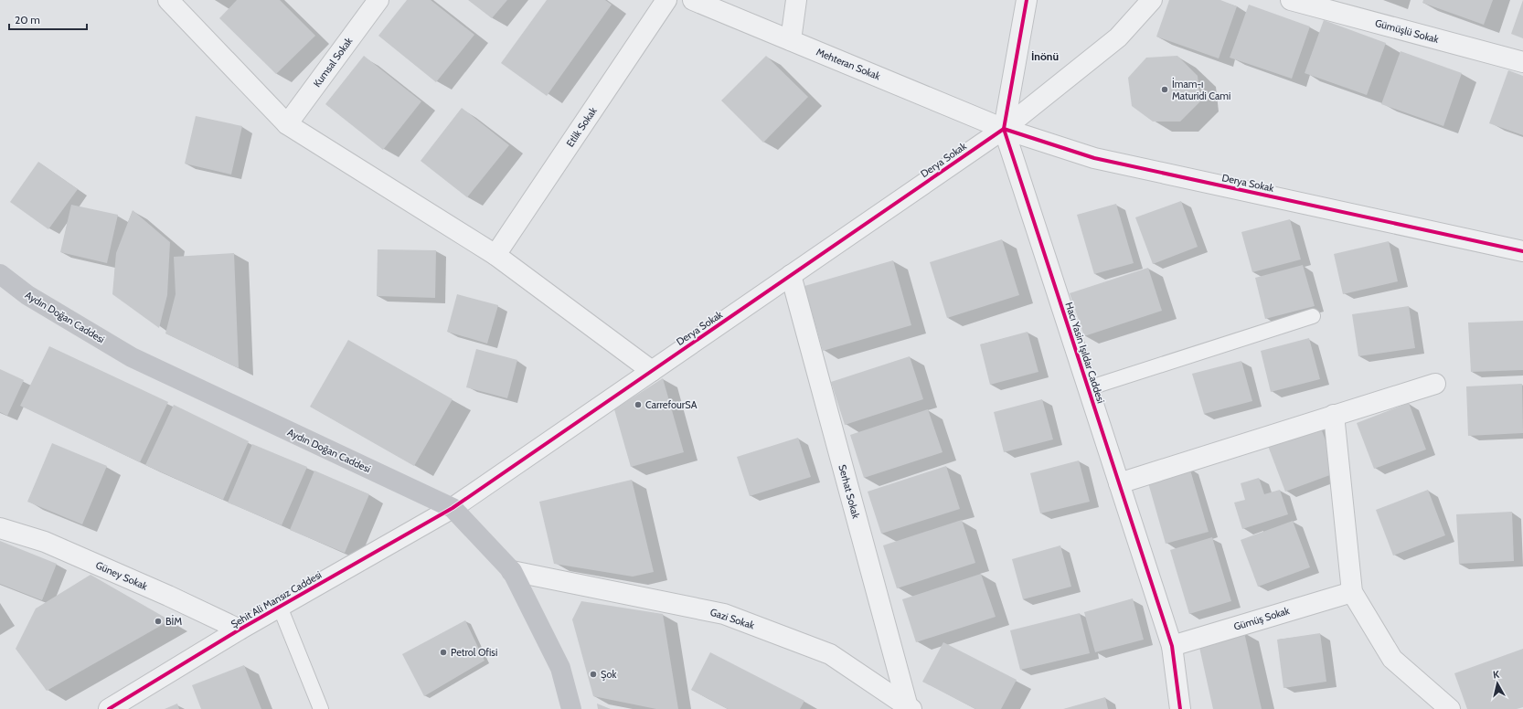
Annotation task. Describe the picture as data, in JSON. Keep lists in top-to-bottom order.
{
  "streets": {
    "main road": ["Aydın Doğan Caddesi"],
    "street": [
      "Gümüşlü Sokak",
      "Kumsal Sokak",
      "Mehteran Sokak",
      "Etlik Sokak",
      "Derya Sokak",
      "Hacı Yasin Işıldar Caddesi",
      "Serhat Sokak",
      "Güney Sokak",
      "Şehit Ali Mansız Caddesi",
      "Gazi Sokak",
      "Gümüş Sokak"
    ]
  },
  "crossings": [
    ["Mehteran Sokak", "Derya Sokak"],
    ["Mehteran Sokak", "Hacı Yasin Işıldar Caddesi"],
    ["Derya Sokak", "Aydın Doğan Caddesi"],
    ["Derya Sokak", "Hacı Yasin Işıldar Caddesi"],
    ["Derya Sokak", "Serhat Sokak"],
    ["Derya Sokak", "Şehit Ali Mansız Caddesi"],
    ["Aydın Doğan Caddesi", "Şehit Ali Mansız Caddesi"],
    ["Aydın Doğan Caddesi", "Gazi Sokak"],
    ["Hacı Yasin Işıldar Caddesi", "Gümüş Sokak"],
    ["Serhat Sokak", "Gazi Sokak"],
    ["Güney Sokak", "Şehit Ali Mansız Caddesi"]
  ],
  "districts": ["İnönü"],
  "places": [
    "İmam-ı Maturidi Cami",
    "CarrefourSA",
    "BİM",
    "Petrol Ofisi",
    "Şok"
  ],
  "scale_bar": "20 m",
  "north": "top"
}
